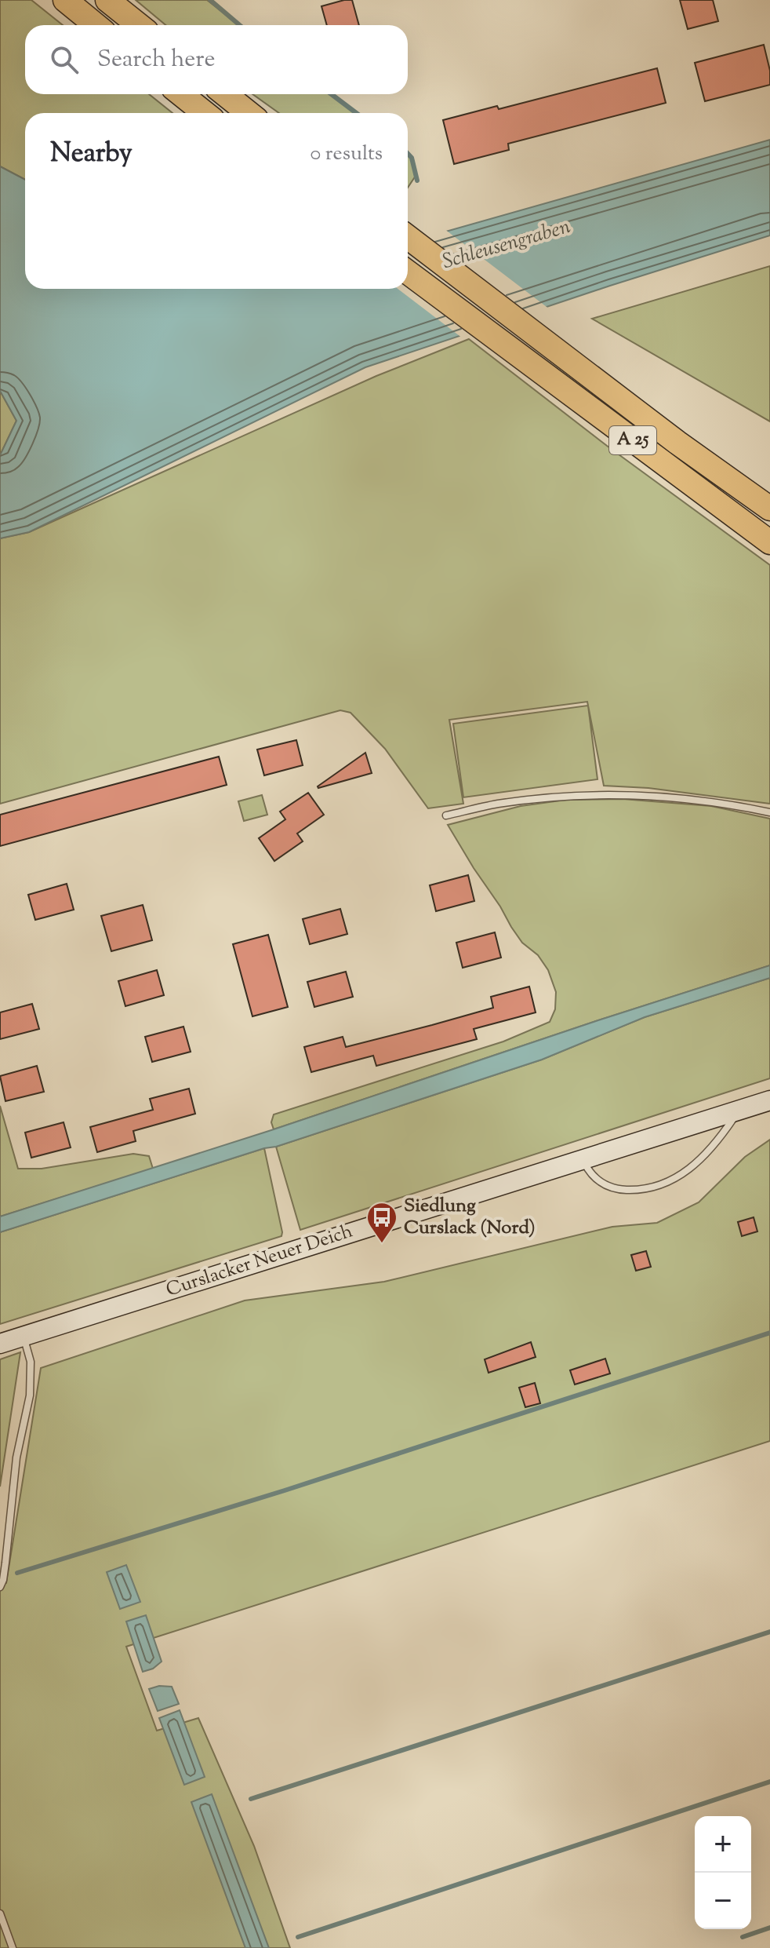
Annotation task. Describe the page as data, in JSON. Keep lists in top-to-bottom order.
{
  "streets": {
    "highway": ["A 25"],
    "street": ["Curslacker Neuer Deich"]
  },
  "water": ["Schleusengraben"],
  "places": {
    "bus stop": ["Siedlung Curslack (Nord)"]
  },
  "page": {
    "search": "Search here",
    "heading": ["Nearby", "0 results"],
    "map_buttons": ["+", "−"]
  }
}
